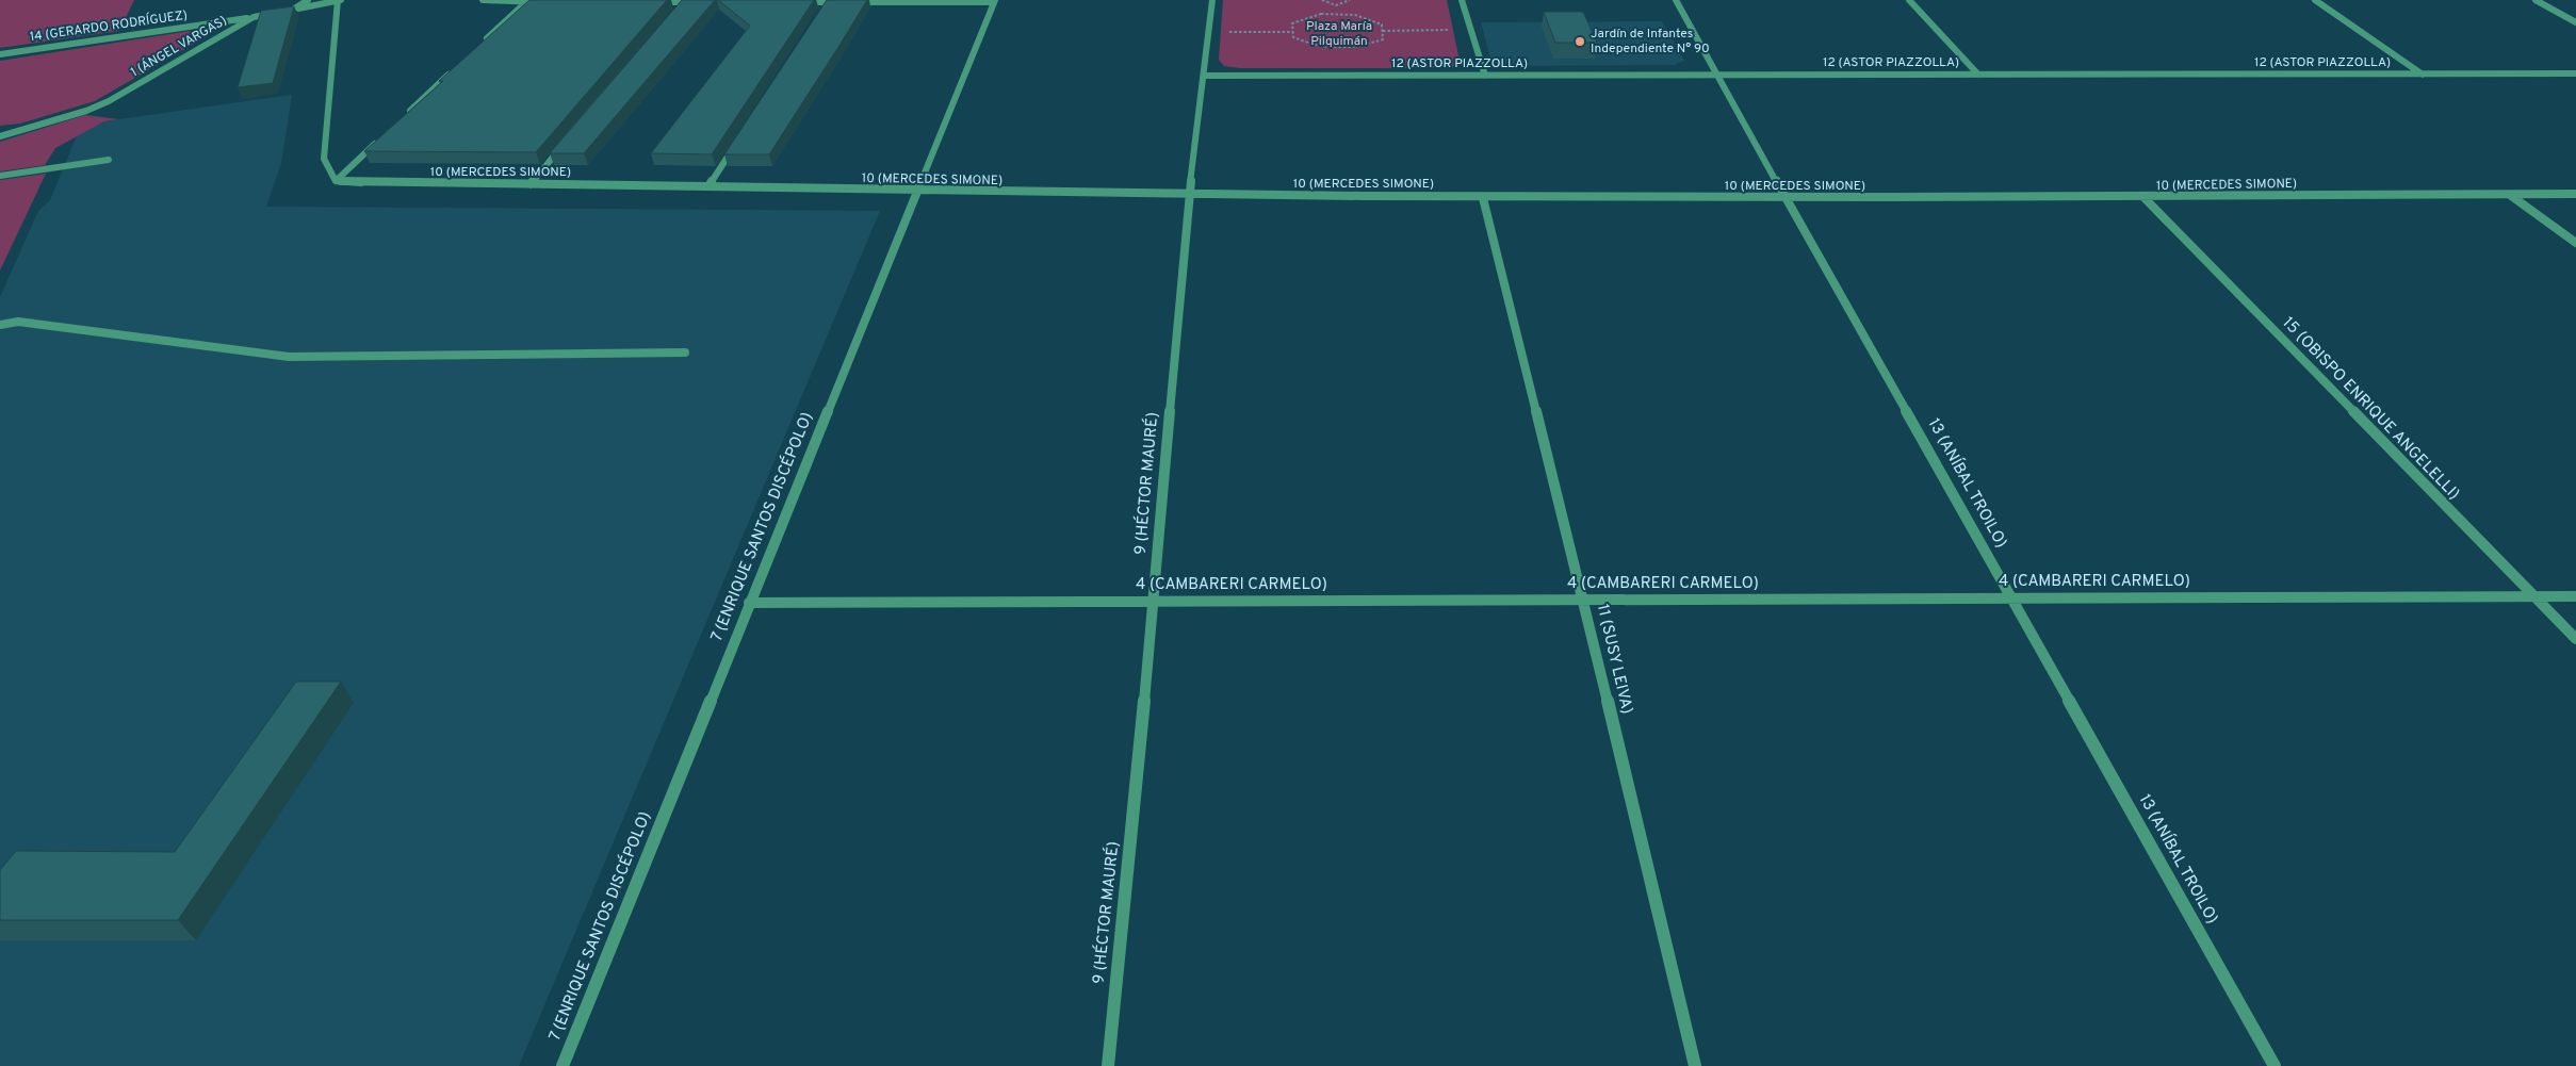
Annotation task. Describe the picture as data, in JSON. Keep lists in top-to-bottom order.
{
  "streets": {
    "street": [
      "14 (GERARDO RODRÍGUEZ)",
      "1 (ÁNGEL VARGAS)",
      "12 (ASTOR PIAZZOLLA)",
      "10 (MERCEDES SIMONE)",
      "15 (OBISPO ENRIQUE ANGELELLI)",
      "9 (HÉCTOR MAURÉ)",
      "13 (ANÍBAL TROILO)",
      "7 (ENRIQUE SANTOS DISCÉPOLO)",
      "4 (CAMBARERI CARMELO)",
      "11 (SUSY LEIVA)"
    ]
  },
  "crossings": [
    ["14 (GERARDO RODRÍGUEZ)", "1 (ÁNGEL VARGAS)"],
    ["12 (ASTOR PIAZZOLLA)", "9 (HÉCTOR MAURÉ)"],
    ["12 (ASTOR PIAZZOLLA)", "13 (ANÍBAL TROILO)"],
    ["10 (MERCEDES SIMONE)", "15 (OBISPO ENRIQUE ANGELELLI)"],
    ["10 (MERCEDES SIMONE)", "9 (HÉCTOR MAURÉ)"],
    ["10 (MERCEDES SIMONE)", "13 (ANÍBAL TROILO)"],
    ["10 (MERCEDES SIMONE)", "7 (ENRIQUE SANTOS DISCÉPOLO)"],
    ["10 (MERCEDES SIMONE)", "11 (SUSY LEIVA)"],
    ["15 (OBISPO ENRIQUE ANGELELLI)", "4 (CAMBARERI CARMELO)"],
    ["9 (HÉCTOR MAURÉ)", "4 (CAMBARERI CARMELO)"],
    ["13 (ANÍBAL TROILO)", "4 (CAMBARERI CARMELO)"],
    ["7 (ENRIQUE SANTOS DISCÉPOLO)", "4 (CAMBARERI CARMELO)"],
    ["4 (CAMBARERI CARMELO)", "11 (SUSY LEIVA)"]
  ],
  "parks": ["Plaza María Pilquimán"],
  "places": ["Jardín de Infantes Independiente N° 90"]
}
